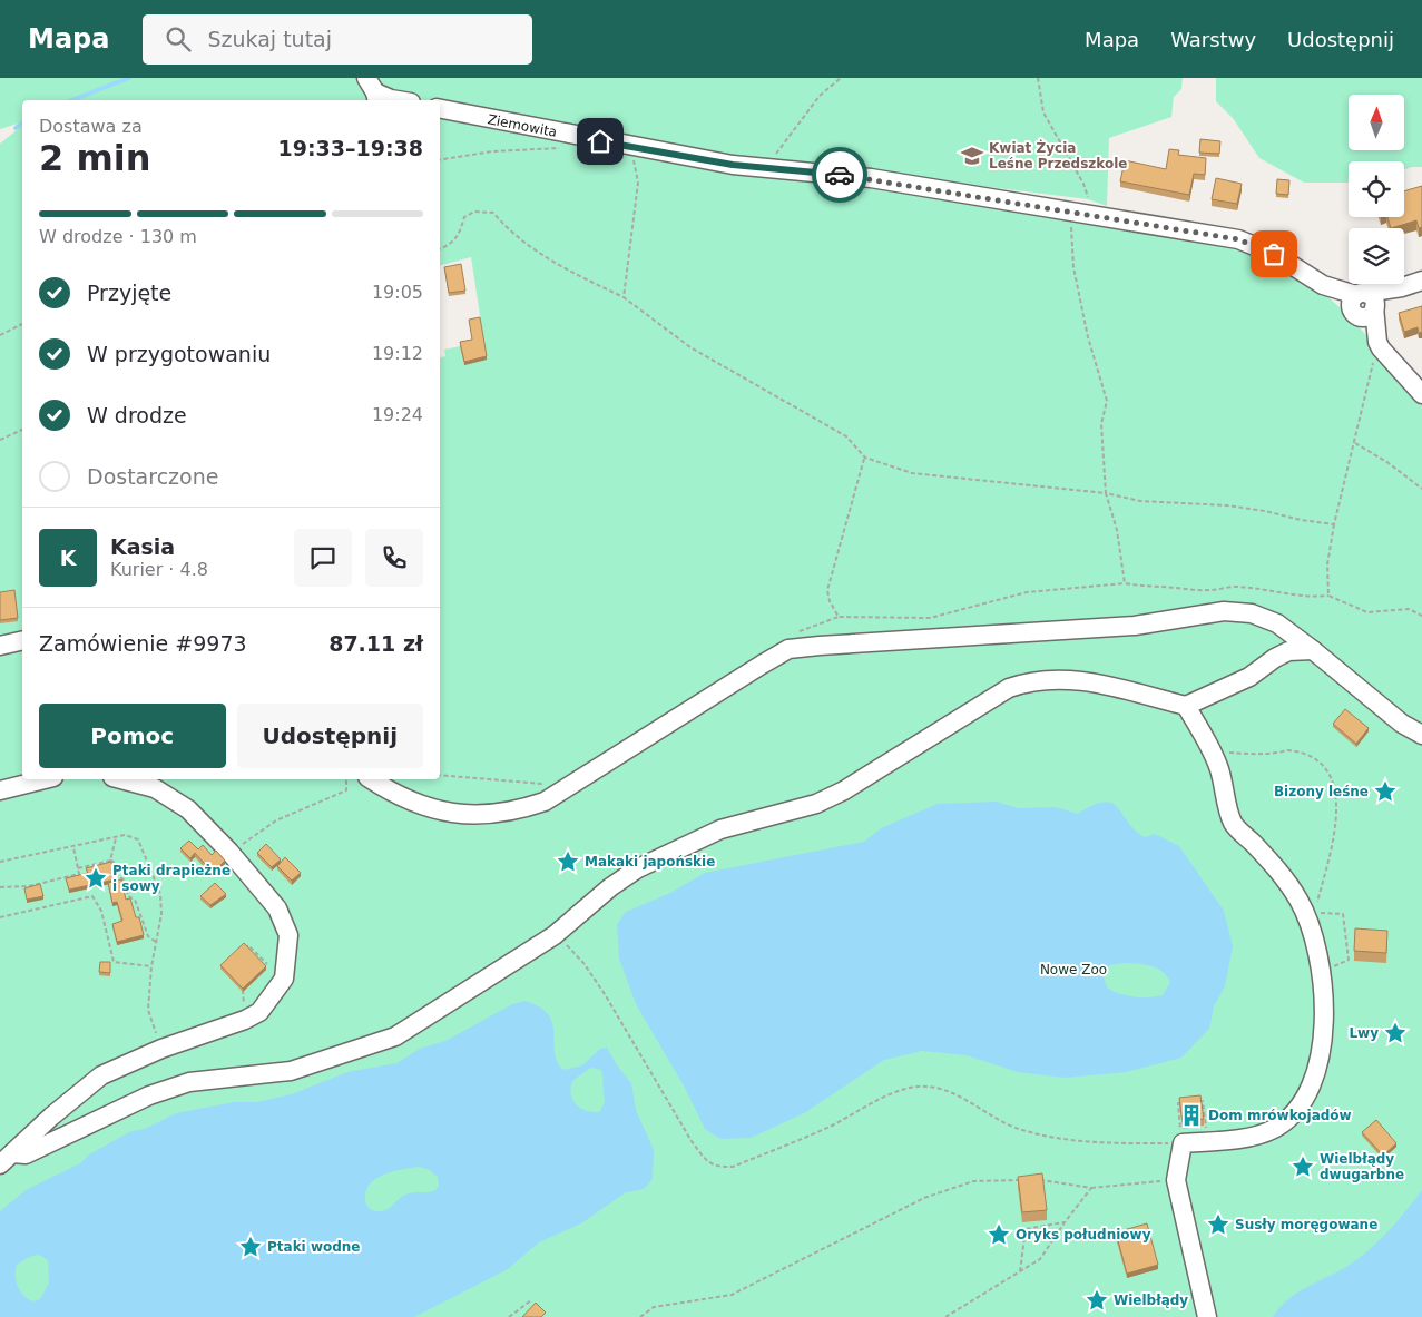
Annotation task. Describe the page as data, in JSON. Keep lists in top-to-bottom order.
{
  "streets": {
    "street": ["Ziemowita"]
  },
  "parks": ["Nowe Zoo"],
  "places": {
    "school or university": ["Kwiat Życia Leśne Przedszkole"],
    "place": [
      "Bizony leśne",
      "Makaki japońskie",
      "Ptaki drapieżne i sowy",
      "Lwy",
      "Wielbłądy dwugarbne",
      "Susły moręgowane",
      "Oryks południowy",
      "Ptaki wodne",
      "Wielbłądy"
    ],
    "building": ["Dom mrówkojadów"]
  },
  "north": "top",
  "page": {
    "header": "Mapa",
    "search": "Szukaj tutaj",
    "nav": ["Mapa", "Warstwy", "Udostępnij"],
    "heading": ["2 min", "Dostawa za", "19:33–19:38"],
    "panel": [
      "Kasia",
      "Kurier · 4.8",
      "Zamówienie #9973",
      "87.11 zł"
    ],
    "bar": "W drodze · 130 m",
    "list": [
      ["Przyjęte", "19:05"],
      ["W przygotowaniu", "19:12"],
      ["W drodze", "19:24"],
      "Dostarczone"
    ],
    "round": "K",
    "buttons": ["Pomoc", "Udostępnij"]
  }
}
